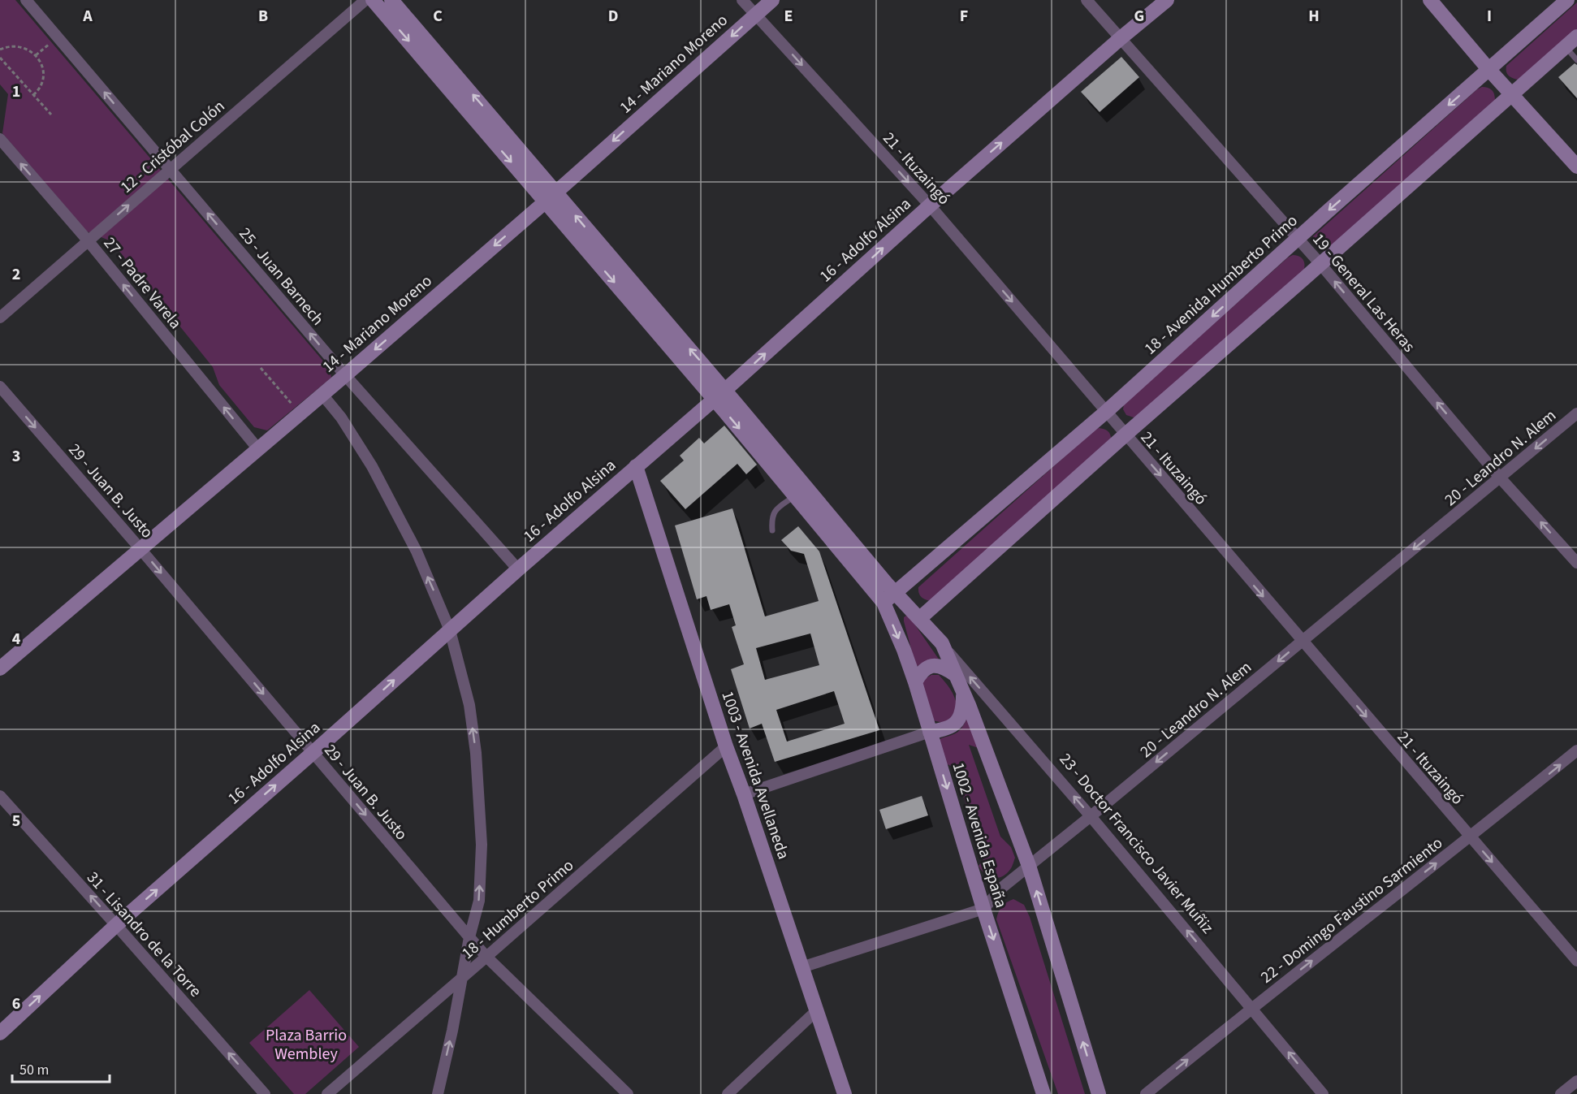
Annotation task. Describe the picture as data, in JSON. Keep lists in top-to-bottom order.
{
  "streets": {
    "street": [
      "14 - Mariano Moreno",
      "12 - Cristóbal Colón",
      "21 - Ituzaingó",
      "16 - Adolfo Alsina",
      "25 - Juan Barnech",
      "27 - Padre Varela",
      "18 - Avenida Humberto Primo",
      "19 - General Las Heras",
      "20 - Leandro N. Alem",
      "29 - Juan B. Justo",
      "1003 - Avenida Avellaneda",
      "1002 - Avenida España",
      "23 - Doctor Francisco Javier Muñiz",
      "18 - Humberto Primo",
      "22 - Domingo Faustino Sarmiento",
      "31 - Lisandro de la Torre"
    ]
  },
  "crossings": [
    ["14 - Mariano Moreno", "21 - Ituzaingó"],
    ["14 - Mariano Moreno", "25 - Juan Barnech"],
    ["14 - Mariano Moreno", "27 - Padre Varela"],
    ["14 - Mariano Moreno", "29 - Juan B. Justo"],
    ["12 - Cristóbal Colón", "25 - Juan Barnech"],
    ["12 - Cristóbal Colón", "27 - Padre Varela"],
    ["21 - Ituzaingó", "16 - Adolfo Alsina"],
    ["21 - Ituzaingó", "18 - Avenida Humberto Primo"],
    ["21 - Ituzaingó", "20 - Leandro N. Alem"],
    ["21 - Ituzaingó", "22 - Domingo Faustino Sarmiento"],
    ["16 - Adolfo Alsina", "25 - Juan Barnech"],
    ["16 - Adolfo Alsina", "19 - General Las Heras"],
    ["16 - Adolfo Alsina", "29 - Juan B. Justo"],
    ["16 - Adolfo Alsina", "1003 - Avenida Avellaneda"],
    ["16 - Adolfo Alsina", "1002 - Avenida España"],
    ["16 - Adolfo Alsina", "23 - Doctor Francisco Javier Muñiz"],
    ["16 - Adolfo Alsina", "31 - Lisandro de la Torre"],
    ["18 - Avenida Humberto Primo", "19 - General Las Heras"],
    ["18 - Avenida Humberto Primo", "23 - Doctor Francisco Javier Muñiz"],
    ["19 - General Las Heras", "20 - Leandro N. Alem"],
    ["20 - Leandro N. Alem", "1002 - Avenida España"],
    ["20 - Leandro N. Alem", "23 - Doctor Francisco Javier Muñiz"],
    ["29 - Juan B. Justo", "18 - Humberto Primo"],
    ["1003 - Avenida Avellaneda", "18 - Humberto Primo"],
    ["1002 - Avenida España", "23 - Doctor Francisco Javier Muñiz"],
    ["23 - Doctor Francisco Javier Muñiz", "22 - Domingo Faustino Sarmiento"]
  ],
  "one_way": [
    "14 - Mariano Moreno",
    "21 - Ituzaingó",
    "16 - Adolfo Alsina",
    "25 - Juan Barnech",
    "27 - Padre Varela",
    "19 - General Las Heras",
    "20 - Leandro N. Alem",
    "29 - Juan B. Justo",
    "23 - Doctor Francisco Javier Muñiz",
    "22 - Domingo Faustino Sarmiento",
    "31 - Lisandro de la Torre"
  ],
  "parks": ["Plaza Barrio Wembley"],
  "scale_bar": "50 m",
  "grid": {
    "columns": [
      "A",
      "B",
      "C",
      "D",
      "E",
      "F",
      "G",
      "H",
      "I"
    ],
    "rows": [
      "1",
      "2",
      "3",
      "4",
      "5",
      "6"
    ]
  }
}
